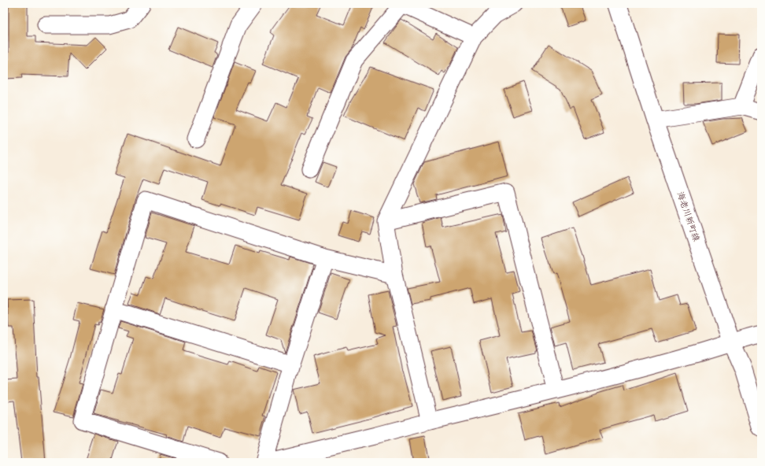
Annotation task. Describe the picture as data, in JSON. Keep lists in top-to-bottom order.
{
  "streets": {
    "main road": ["海老川新町線"]
  }
}
